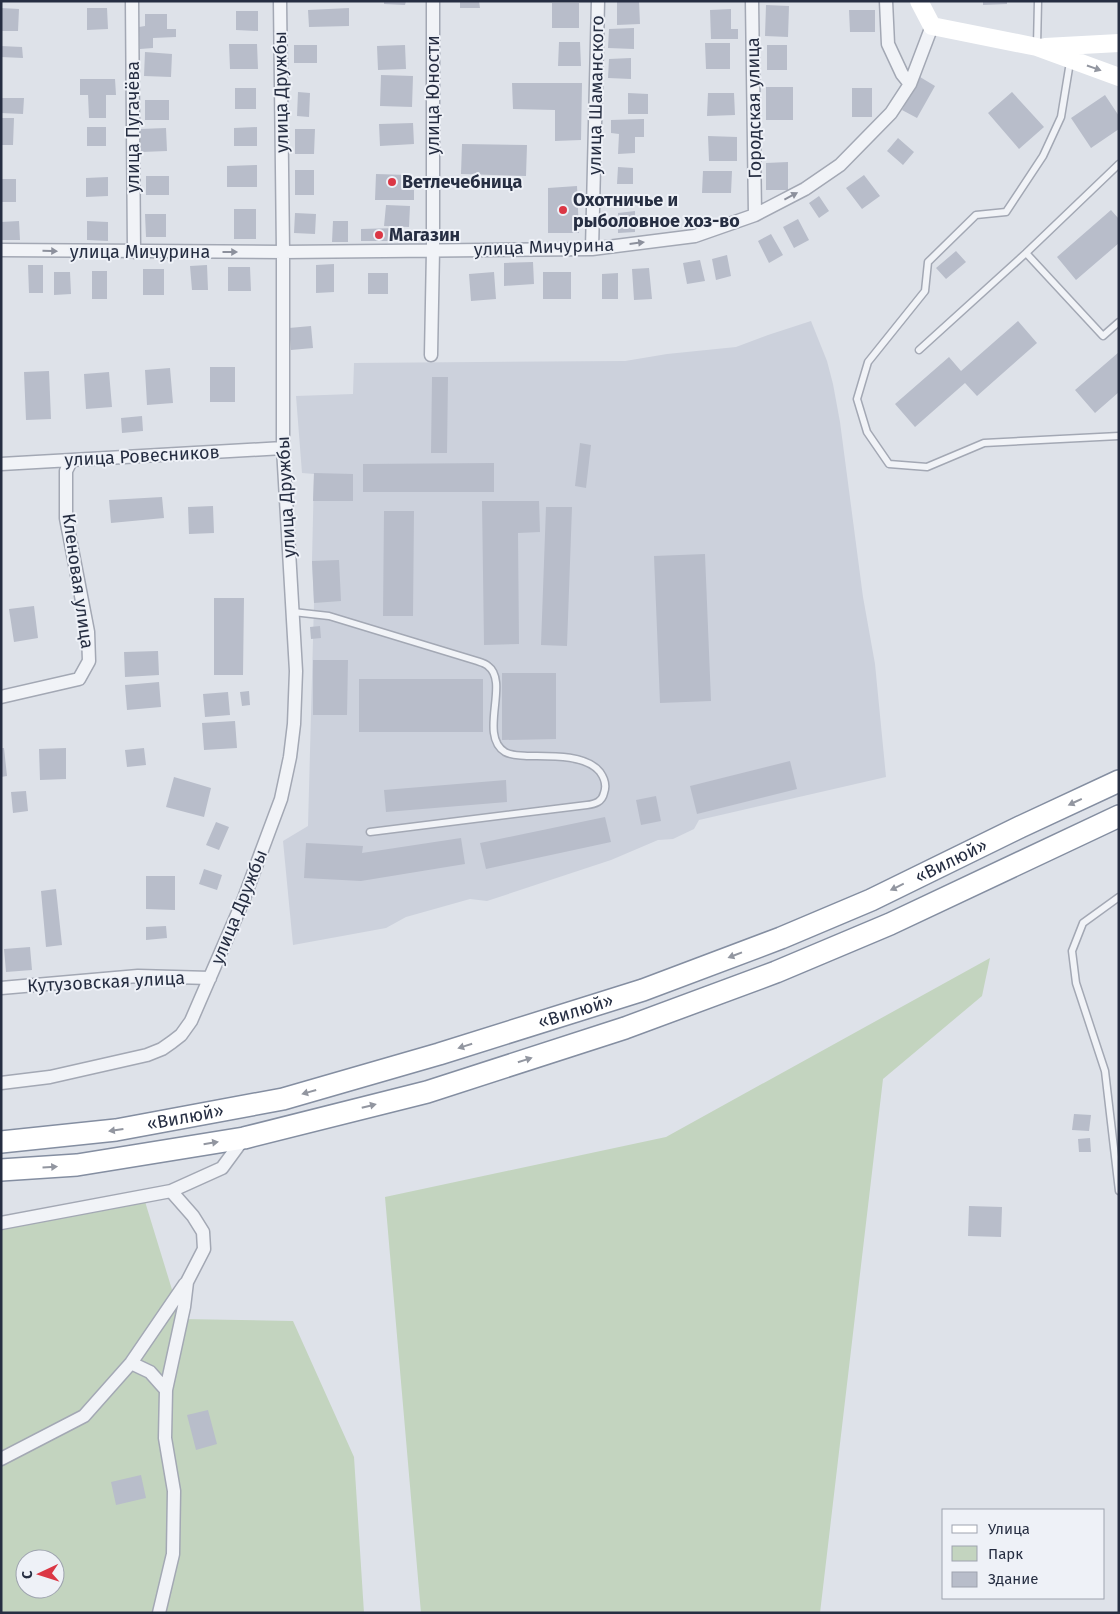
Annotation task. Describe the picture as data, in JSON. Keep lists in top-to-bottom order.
{
  "streets": {
    "highway": ["«Вилюй»"],
    "street": [
      "улица Дружбы",
      "улица Юности",
      "улица Шаманского",
      "Городская улица",
      "улица Пугачёва",
      "улица Мичурина",
      "улица Ровесников",
      "Кленовая улица",
      "Кутузовская улица"
    ]
  },
  "crossings": [
    ["улица Дружбы", "улица Мичурина"],
    ["улица Дружбы", "улица Ровесников"],
    ["улица Дружбы", "Кутузовская улица"],
    ["улица Юности", "улица Мичурина"],
    ["улица Шаманского", "улица Мичурина"],
    ["Городская улица", "улица Мичурина"],
    ["улица Пугачёва", "улица Мичурина"],
    ["улица Ровесников", "Кленовая улица"]
  ],
  "one_way": ["улица Мичурина"],
  "places": ["Ветлечебница", "Охотничье и рыболовное хоз-во", "Магазин"],
  "legend": ["Улица", "Парк", "Здание"],
  "north": "left"
}
